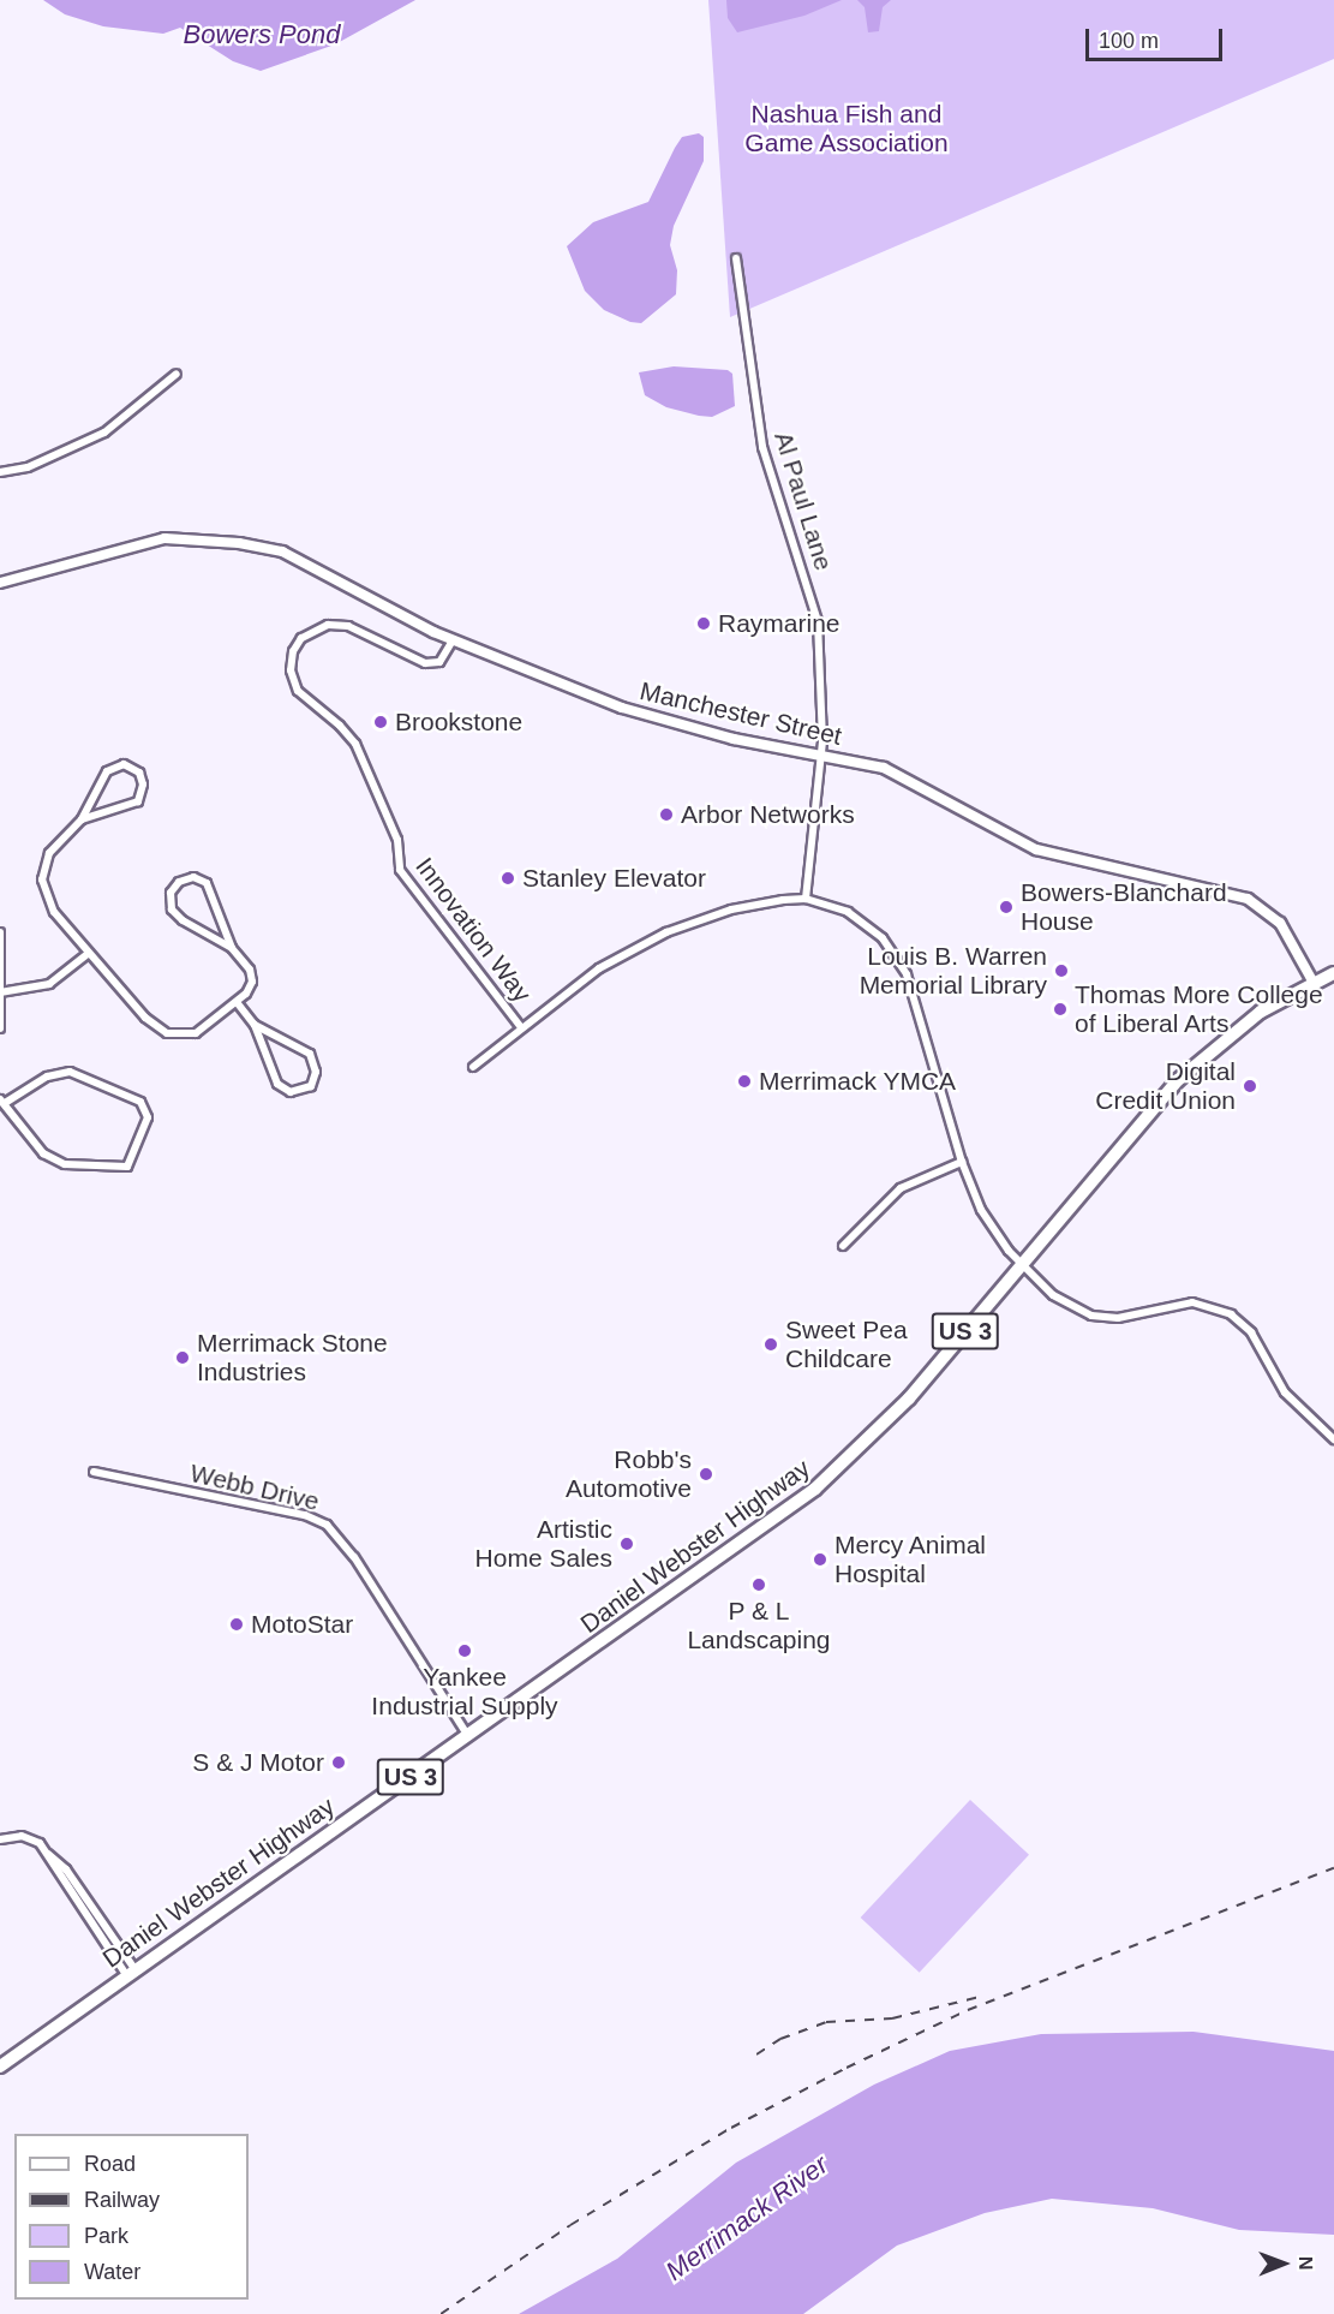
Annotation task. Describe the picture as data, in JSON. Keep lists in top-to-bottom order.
{
  "streets": {
    "main road": ["US 3", "Daniel Webster Highway"],
    "street": [
      "Al Paul Lane",
      "Manchester Street",
      "Innovation Way",
      "Webb Drive"
    ]
  },
  "crossings": [
    ["Al Paul Lane", "Manchester Street"],
    ["Manchester Street", "Innovation Way"],
    ["Manchester Street", "Daniel Webster Highway"],
    ["Webb Drive", "Daniel Webster Highway"]
  ],
  "water": ["Bowers Pond", "Merrimack River"],
  "parks": ["Nashua Fish and Game Association"],
  "places": [
    "Raymarine",
    "Brookstone",
    "Arbor Networks",
    "Stanley Elevator",
    "Bowers-Blanchard House",
    "Louis B. Warren Memorial Library",
    "Thomas More College of Liberal Arts",
    "Merrimack YMCA",
    "Digital Credit Union",
    "Sweet Pea Childcare",
    "Merrimack Stone Industries",
    "Robb's Automotive",
    "Artistic Home Sales",
    "Mercy Animal Hospital",
    "P & L Landscaping",
    "MotoStar",
    "Yankee Industrial Supply",
    "S & J Motor"
  ],
  "legend": [
    "Road",
    "Railway",
    "Park",
    "Water"
  ],
  "scale_bar": "100 m",
  "north": "right"
}
